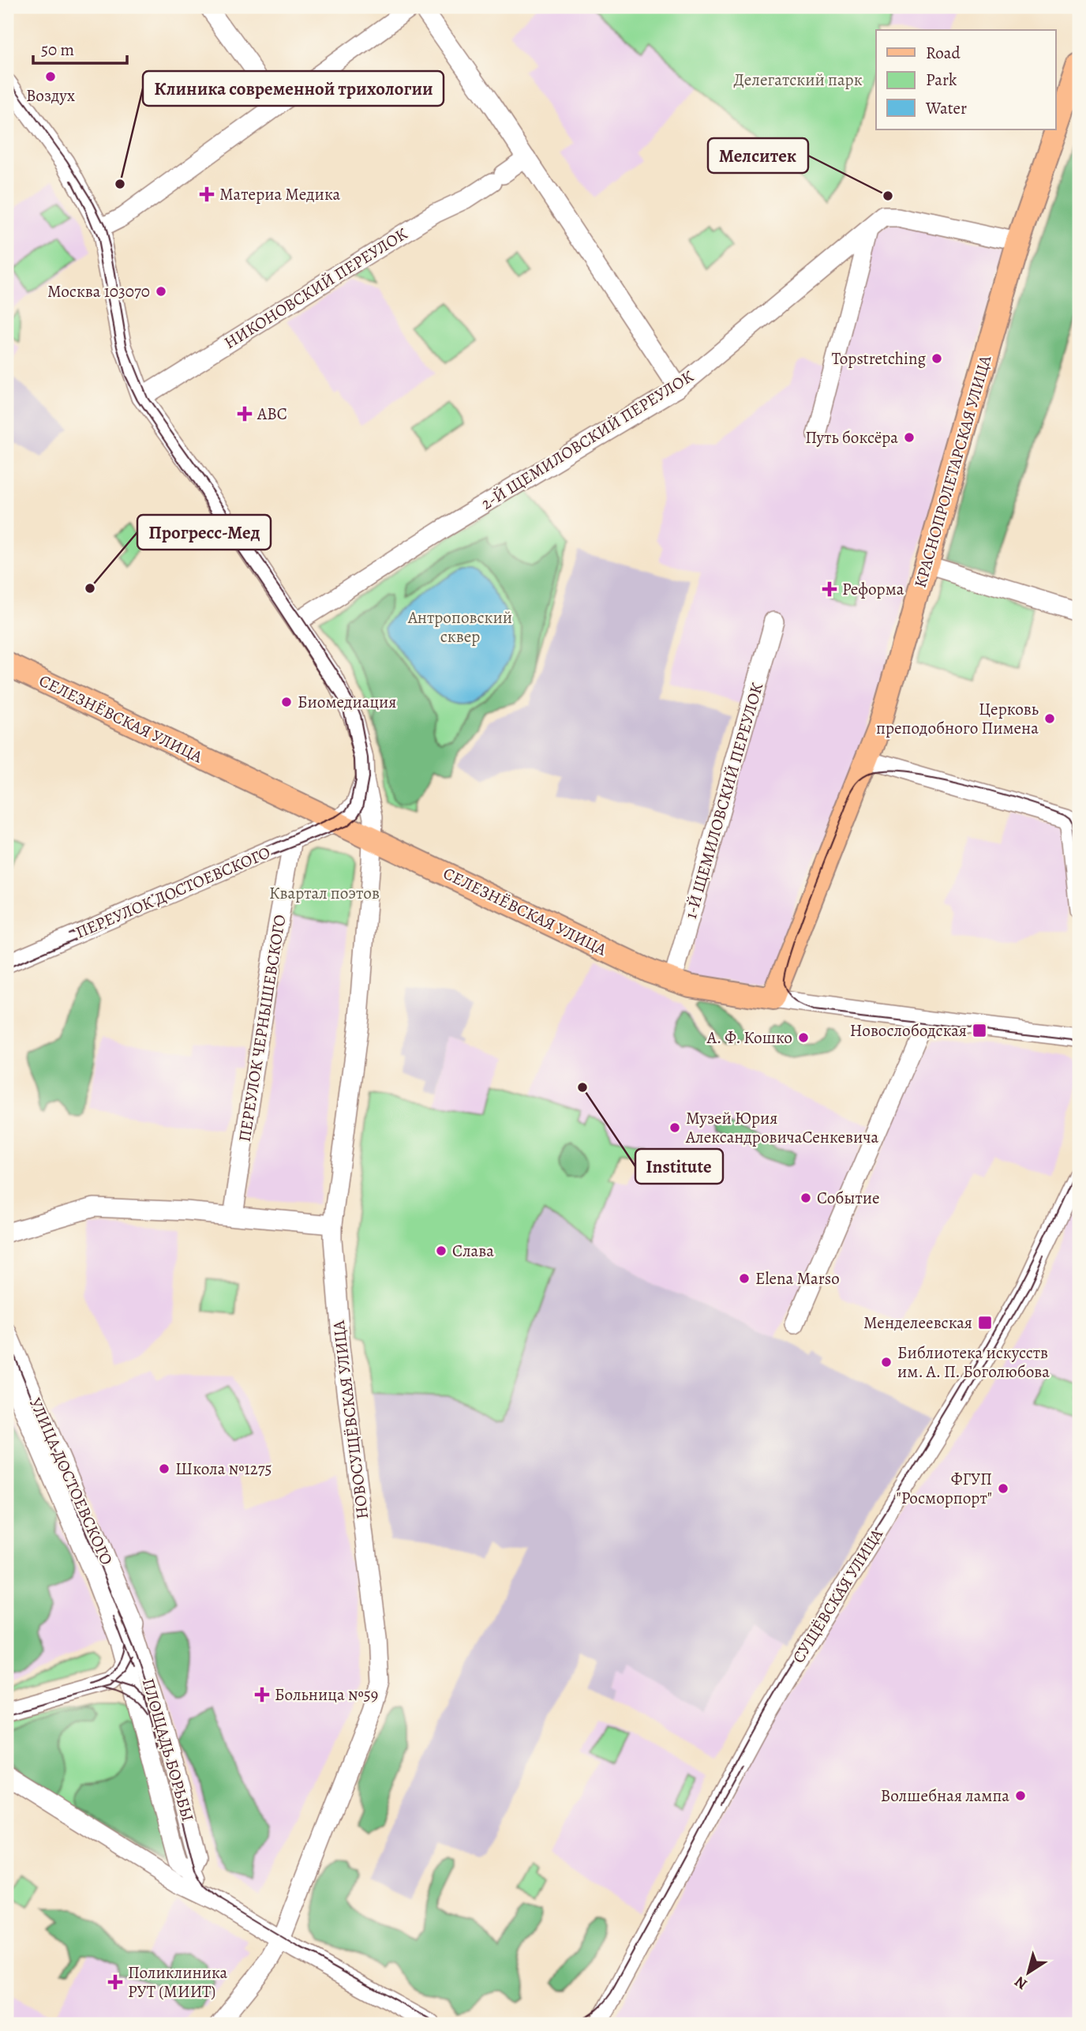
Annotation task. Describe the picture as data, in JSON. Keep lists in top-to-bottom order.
{
  "streets": {
    "main road": ["КРАСНОПРОЛЕТАРСКАЯ УЛИЦА", "СЕЛЕЗНЁВСКАЯ УЛИЦА"],
    "street": [
      "НИКОНОВСКИЙ ПЕРЕУЛОК",
      "2-Й ЩЕМИЛОВСКИЙ ПЕРЕУЛОК",
      "1-Й ЩЕМИЛОВСКИЙ ПЕРЕУЛОК",
      "ПЕРЕУЛОК ДОСТОЕВСКОГО",
      "ПЕРЕУЛОК ЧЕРНЫШЕВСКОГО",
      "НОВОСУЩЁВСКАЯ УЛИЦА",
      "УЛИЦА ДОСТОЕВСКОГО",
      "СУЩЁВСКАЯ УЛИЦА",
      "ПЛОЩАДЬ БОРЬБЫ"
    ]
  },
  "crossings": [
    ["НИКОНОВСКИЙ ПЕРЕУЛОК", "НОВОСУЩЁВСКАЯ УЛИЦА"],
    ["2-Й ЩЕМИЛОВСКИЙ ПЕРЕУЛОК", "КРАСНОПРОЛЕТАРСКАЯ УЛИЦА"],
    ["2-Й ЩЕМИЛОВСКИЙ ПЕРЕУЛОК", "НОВОСУЩЁВСКАЯ УЛИЦА"],
    ["КРАСНОПРОЛЕТАРСКАЯ УЛИЦА", "СЕЛЕЗНЁВСКАЯ УЛИЦА"],
    ["СЕЛЕЗНЁВСКАЯ УЛИЦА", "1-Й ЩЕМИЛОВСКИЙ ПЕРЕУЛОК"],
    ["СЕЛЕЗНЁВСКАЯ УЛИЦА", "ПЕРЕУЛОК ДОСТОЕВСКОГО"],
    ["СЕЛЕЗНЁВСКАЯ УЛИЦА", "НОВОСУЩЁВСКАЯ УЛИЦА"],
    ["ПЕРЕУЛОК ДОСТОЕВСКОГО", "ПЕРЕУЛОК ЧЕРНЫШЕВСКОГО"],
    ["НОВОСУЩЁВСКАЯ УЛИЦА", "ПЛОЩАДЬ БОРЬБЫ"],
    ["УЛИЦА ДОСТОЕВСКОГО", "ПЛОЩАДЬ БОРЬБЫ"]
  ],
  "parks": ["Делегатский парк", "Антроповский сквер", "Квартал поэтов"],
  "places": {
    "other": [
      "Воздух",
      "Клиника современной трихологии",
      "Мелситек",
      "Москва 103070",
      "Topstretching",
      "Путь боксёра",
      "Прогресс-Мед",
      "Биомедиация",
      "Церковь преподобного Пимена",
      "А. Ф. Кошко",
      "Institute",
      "Музей Юрия АлександровичаСенкевича",
      "Событие",
      "Слава",
      "Elena Marso",
      "Библиотека искусств им. А. П. Боголюбова",
      "Школа №1275",
      "ФГУП \"Росморпорт\"",
      "Волшебная лампа"
    ],
    "health": [
      "Материа Медика",
      "ABC",
      "Реформа",
      "Больница №59",
      "Поликлиника РУТ (МИИТ)"
    ],
    "transit": ["Новослободская", "Менделеевская"]
  },
  "legend": ["Road", "Park", "Water"],
  "scale_bar": "50 m",
  "north": "bottom left"
}
